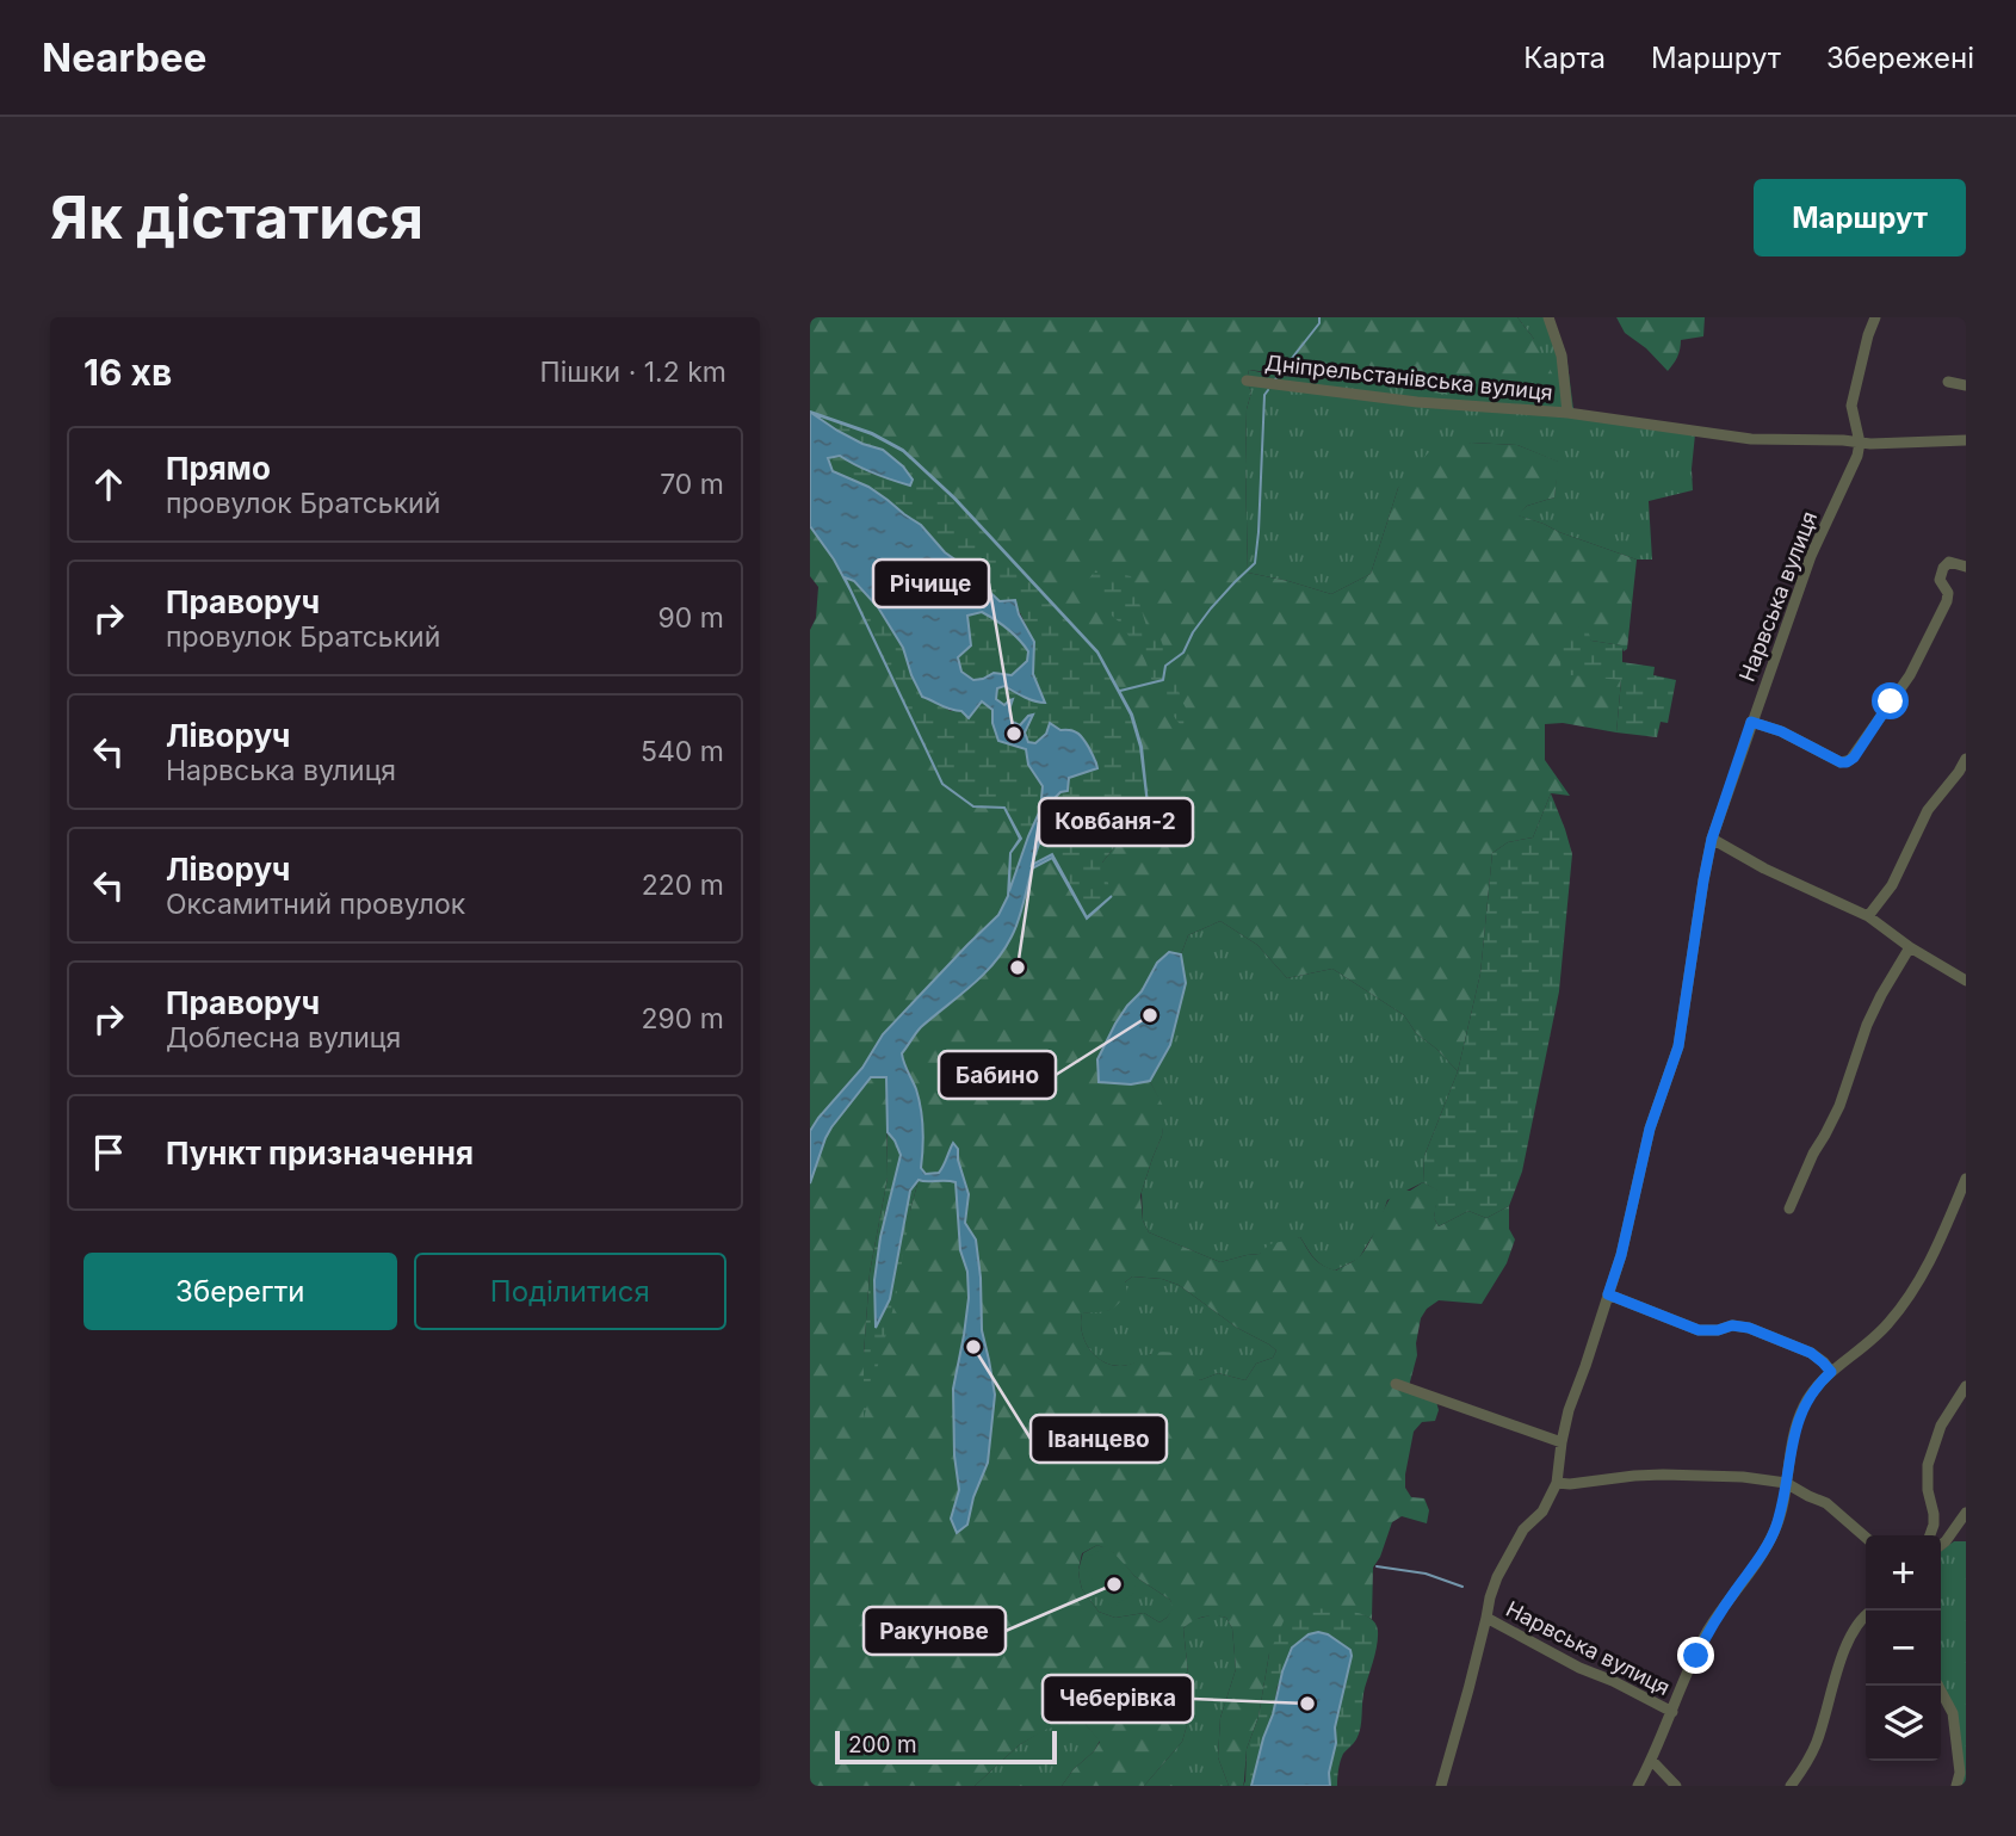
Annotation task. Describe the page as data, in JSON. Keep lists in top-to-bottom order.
{
  "streets": {
    "street": ["Дніпрельстанівська вулиця", "Нарвська вулиця"]
  },
  "crossings": [
    ["Дніпрельстанівська вулиця", "Нарвська вулиця"]
  ],
  "places": [
    "Річище",
    "Ковбаня-2",
    "Бабино",
    "Іванцево",
    "Ракунове",
    "Чеберівка"
  ],
  "scale_bar": "200 m",
  "page": {
    "header": "Nearbee",
    "nav": ["Карта", "Маршрут", "Збережені"],
    "buttons": [
      "Маршрут",
      ["Зберегти", "Поділитися"]
    ],
    "title": "Як дістатися",
    "heading": ["16 хв", "Пішки · 1.2 km"],
    "list": [
      ["Прямо", "провулок Братський", "70 m"],
      ["Праворуч", "провулок Братський", "90 m"],
      ["Ліворуч", "Нарвська вулиця", "540 m"],
      ["Ліворуч", "Оксамитний провулок", "220 m"],
      ["Праворуч", "Доблесна вулиця", "290 m"],
      "Пункт призначення"
    ],
    "map_buttons": ["+", "−"],
    "scale": "200 m"
  }
}
